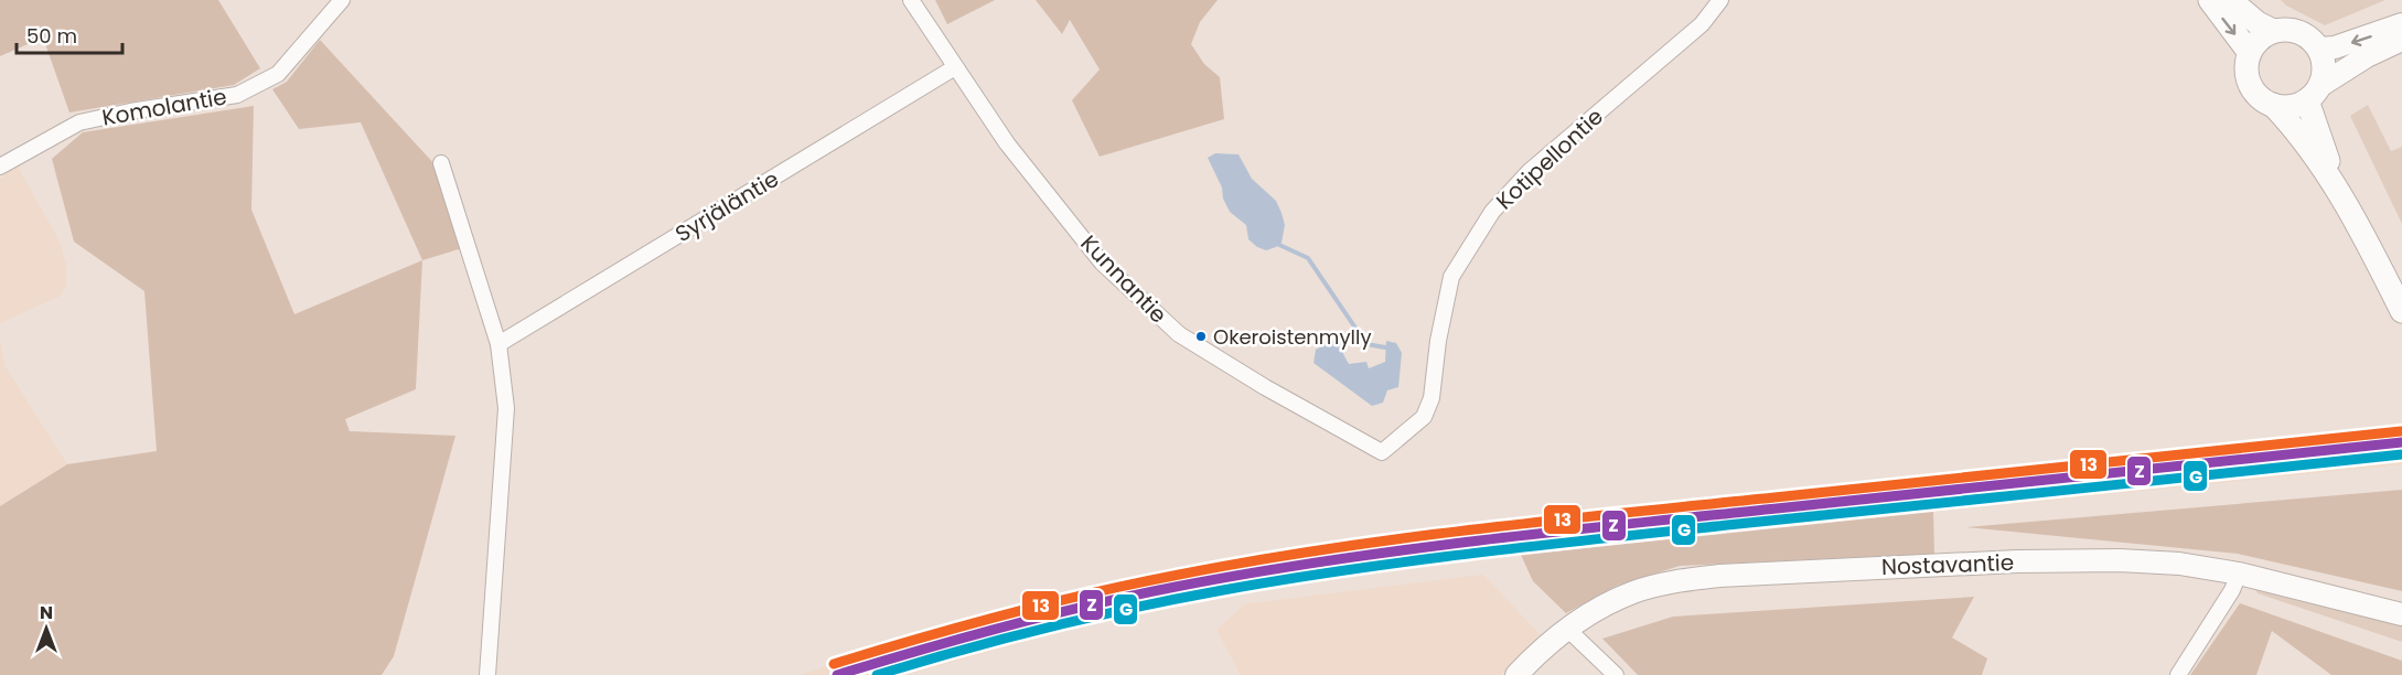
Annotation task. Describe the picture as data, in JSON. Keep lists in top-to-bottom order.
{
  "streets": {
    "street": [
      "Komolantie",
      "Kotipellontie",
      "Syrjäläntie",
      "Kunnantie",
      "Nostavantie"
    ]
  },
  "crossings": [
    ["Kotipellontie", "Kunnantie"],
    ["Syrjäläntie", "Kunnantie"]
  ],
  "places": ["Okeroistenmylly"],
  "lines": ["transit line 13", "transit line Z", "transit line G"],
  "scale_bar": "50 m",
  "north": "top"
}
